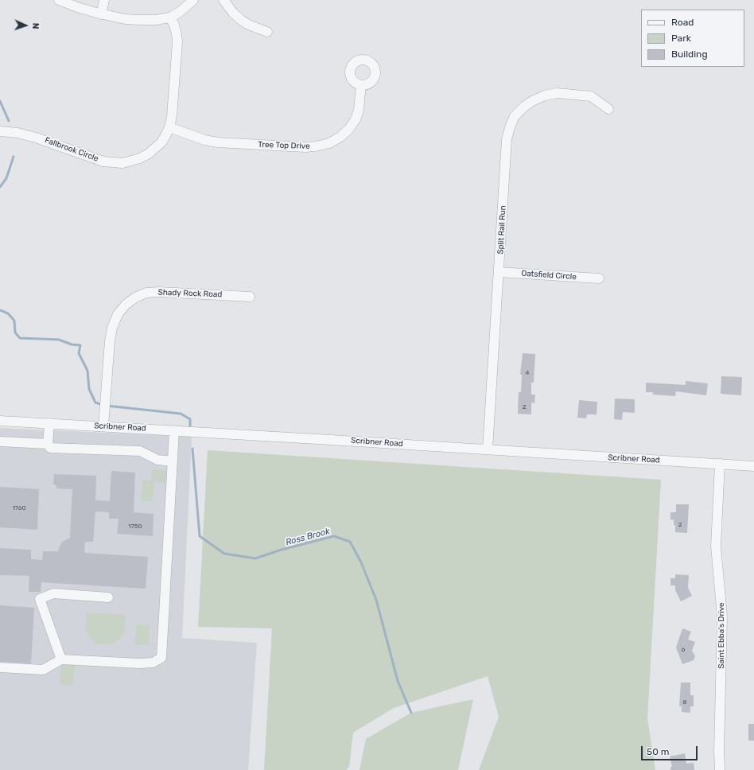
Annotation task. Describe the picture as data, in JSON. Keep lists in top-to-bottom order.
{
  "streets": {
    "street": [
      "Tree Top Drive",
      "Fallbrook Circle",
      "Split Rail Run",
      "Oatsfield Circle",
      "Shady Rock Road",
      "Scribner Road",
      "Saint Ebba's Drive"
    ]
  },
  "crossings": [
    ["Tree Top Drive", "Fallbrook Circle"],
    ["Split Rail Run", "Oatsfield Circle"],
    ["Split Rail Run", "Scribner Road"],
    ["Shady Rock Road", "Scribner Road"],
    ["Scribner Road", "Saint Ebba's Drive"]
  ],
  "water": ["Ross Brook"],
  "house_numbers": [
    "4",
    "2",
    "1760",
    "2",
    "1750",
    "6",
    "8"
  ],
  "legend": ["Road", "Park", "Building"],
  "scale_bar": "50 m",
  "north": "right"
}
